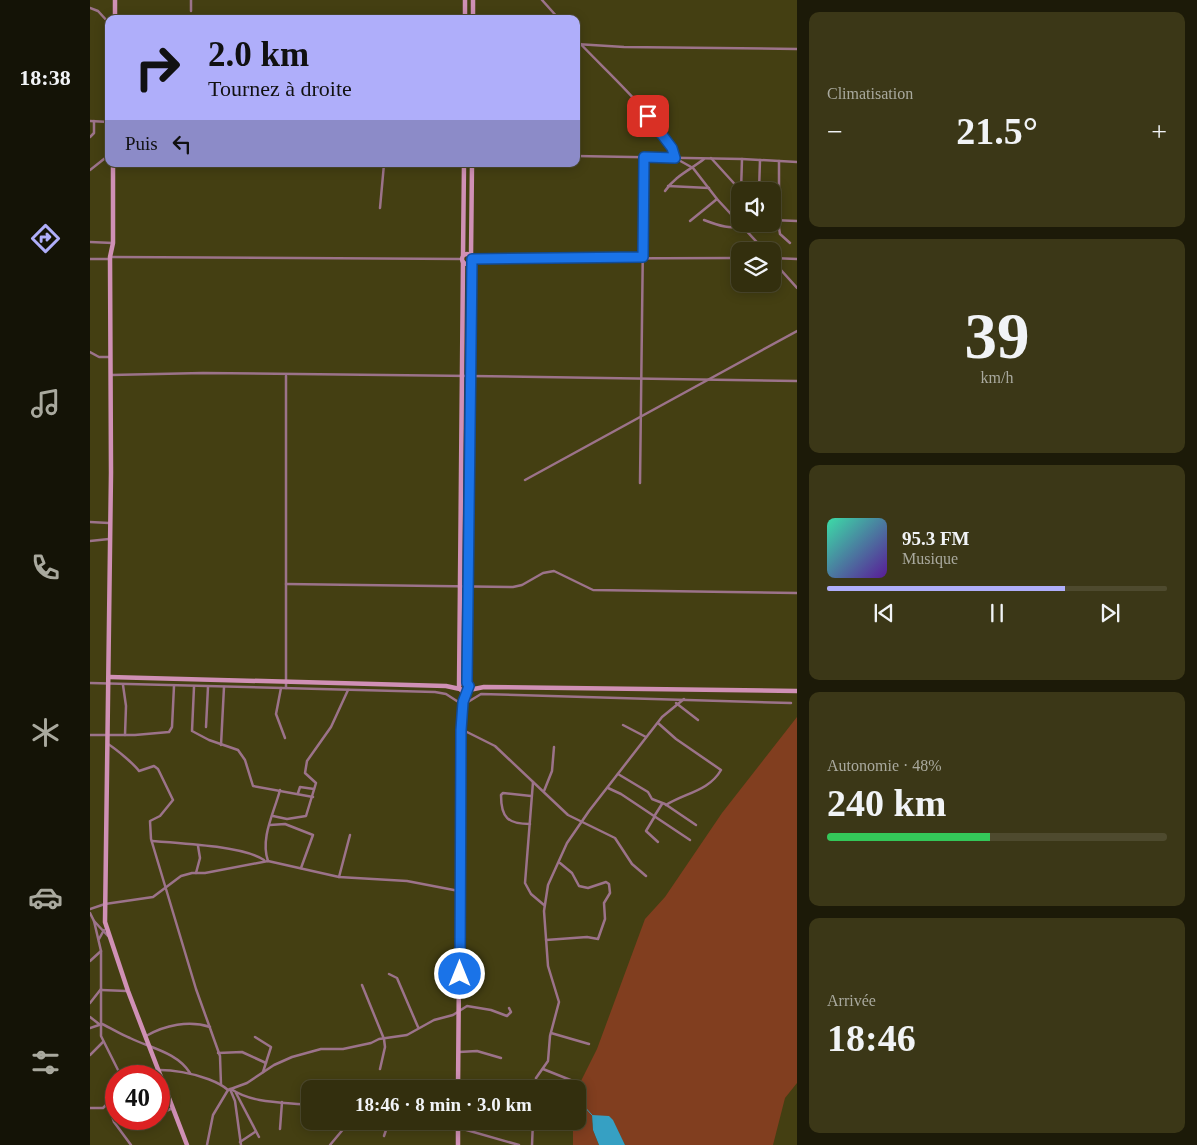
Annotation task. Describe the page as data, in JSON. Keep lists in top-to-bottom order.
{
  "page": {
    "tabs": "18:38",
    "tile": [
      "Climatisation",
      ["39", "km/h"],
      ["Autonomie · 48%", "240 km"],
      ["Arrivée", "18:46"]
    ],
    "turn": ["2.0 km", "Tournez à droite"],
    "heat": ["−", "21.5°", "+"],
    "then": "Puis",
    "song": ["95.3 FM", "Musique"],
    "limit": "40",
    "trip": "18:46 · 8 min · 3.0 km"
  }
}
